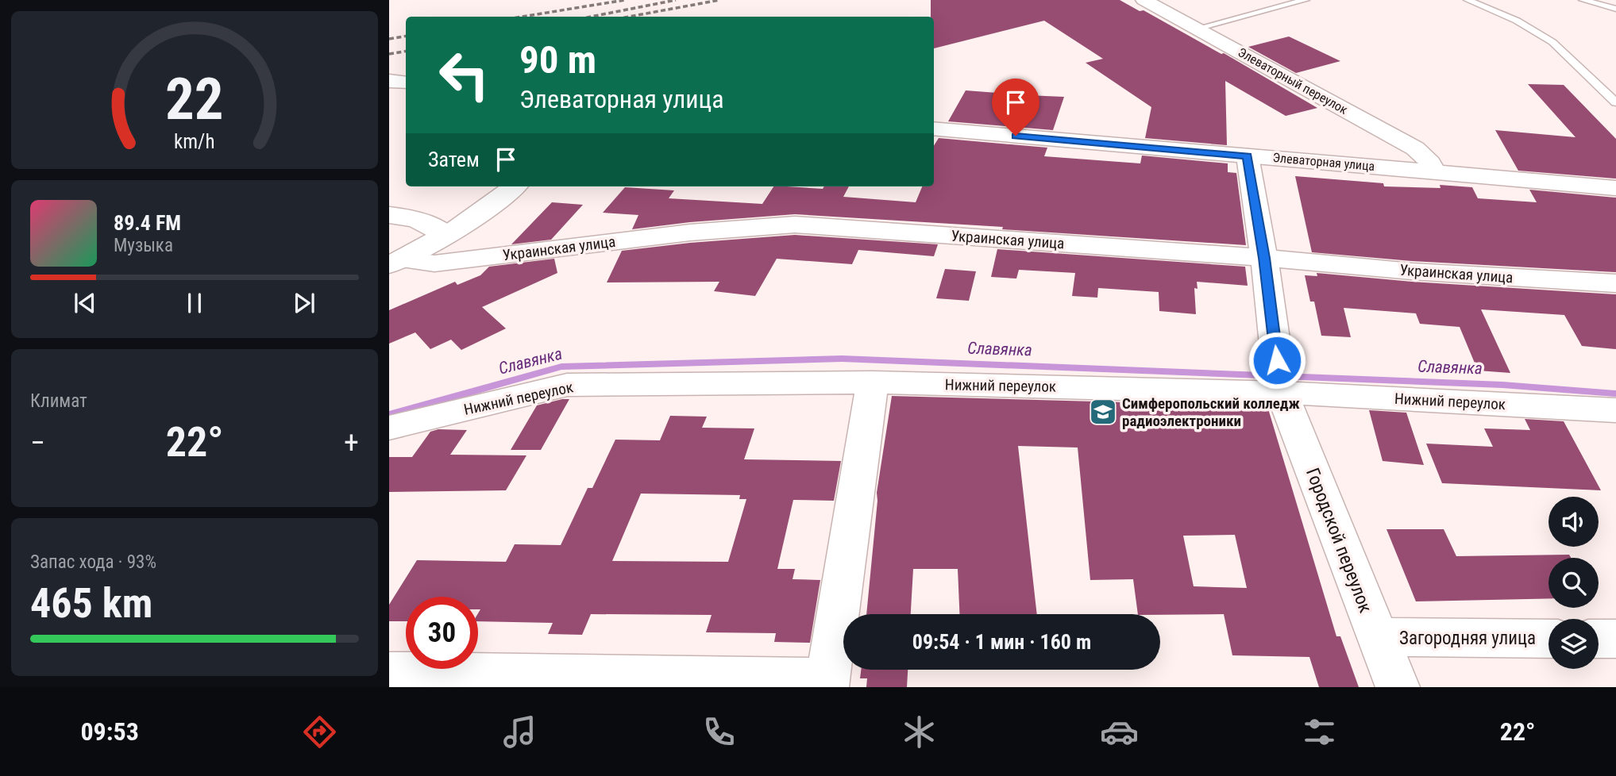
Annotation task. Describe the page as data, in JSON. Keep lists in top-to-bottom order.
{
  "streets": {
    "street": [
      "Элеваторный переулок",
      "Элеваторная улица",
      "Украинская улица",
      "Нижний переулок",
      "Городской переулок",
      "Загородняя улица"
    ]
  },
  "crossings": [
    ["Элеваторный переулок", "Элеваторная улица"],
    ["Элеваторная улица", "Городской переулок"],
    ["Украинская улица", "Городской переулок"],
    ["Нижний переулок", "Городской переулок"],
    ["Городской переулок", "Загородняя улица"]
  ],
  "water": ["Славянка"],
  "places": {
    "school or university": ["Симферопольский колледж радиоэлектроники"]
  },
  "page": {
    "turn": ["90 m", "Элеваторная улица"],
    "then": "Затем",
    "song": ["89.4 FM", "Музыка"],
    "tile": [
      "Климат",
      ["Запас хода · 93%", "465 km"]
    ],
    "heat": ["−", "22°", "+"],
    "limit": "30",
    "trip": "09:54 · 1 мин · 160 m",
    "tabs": ["09:53", "22°"],
    "gauge": ["22", "km/h"]
  }
}
